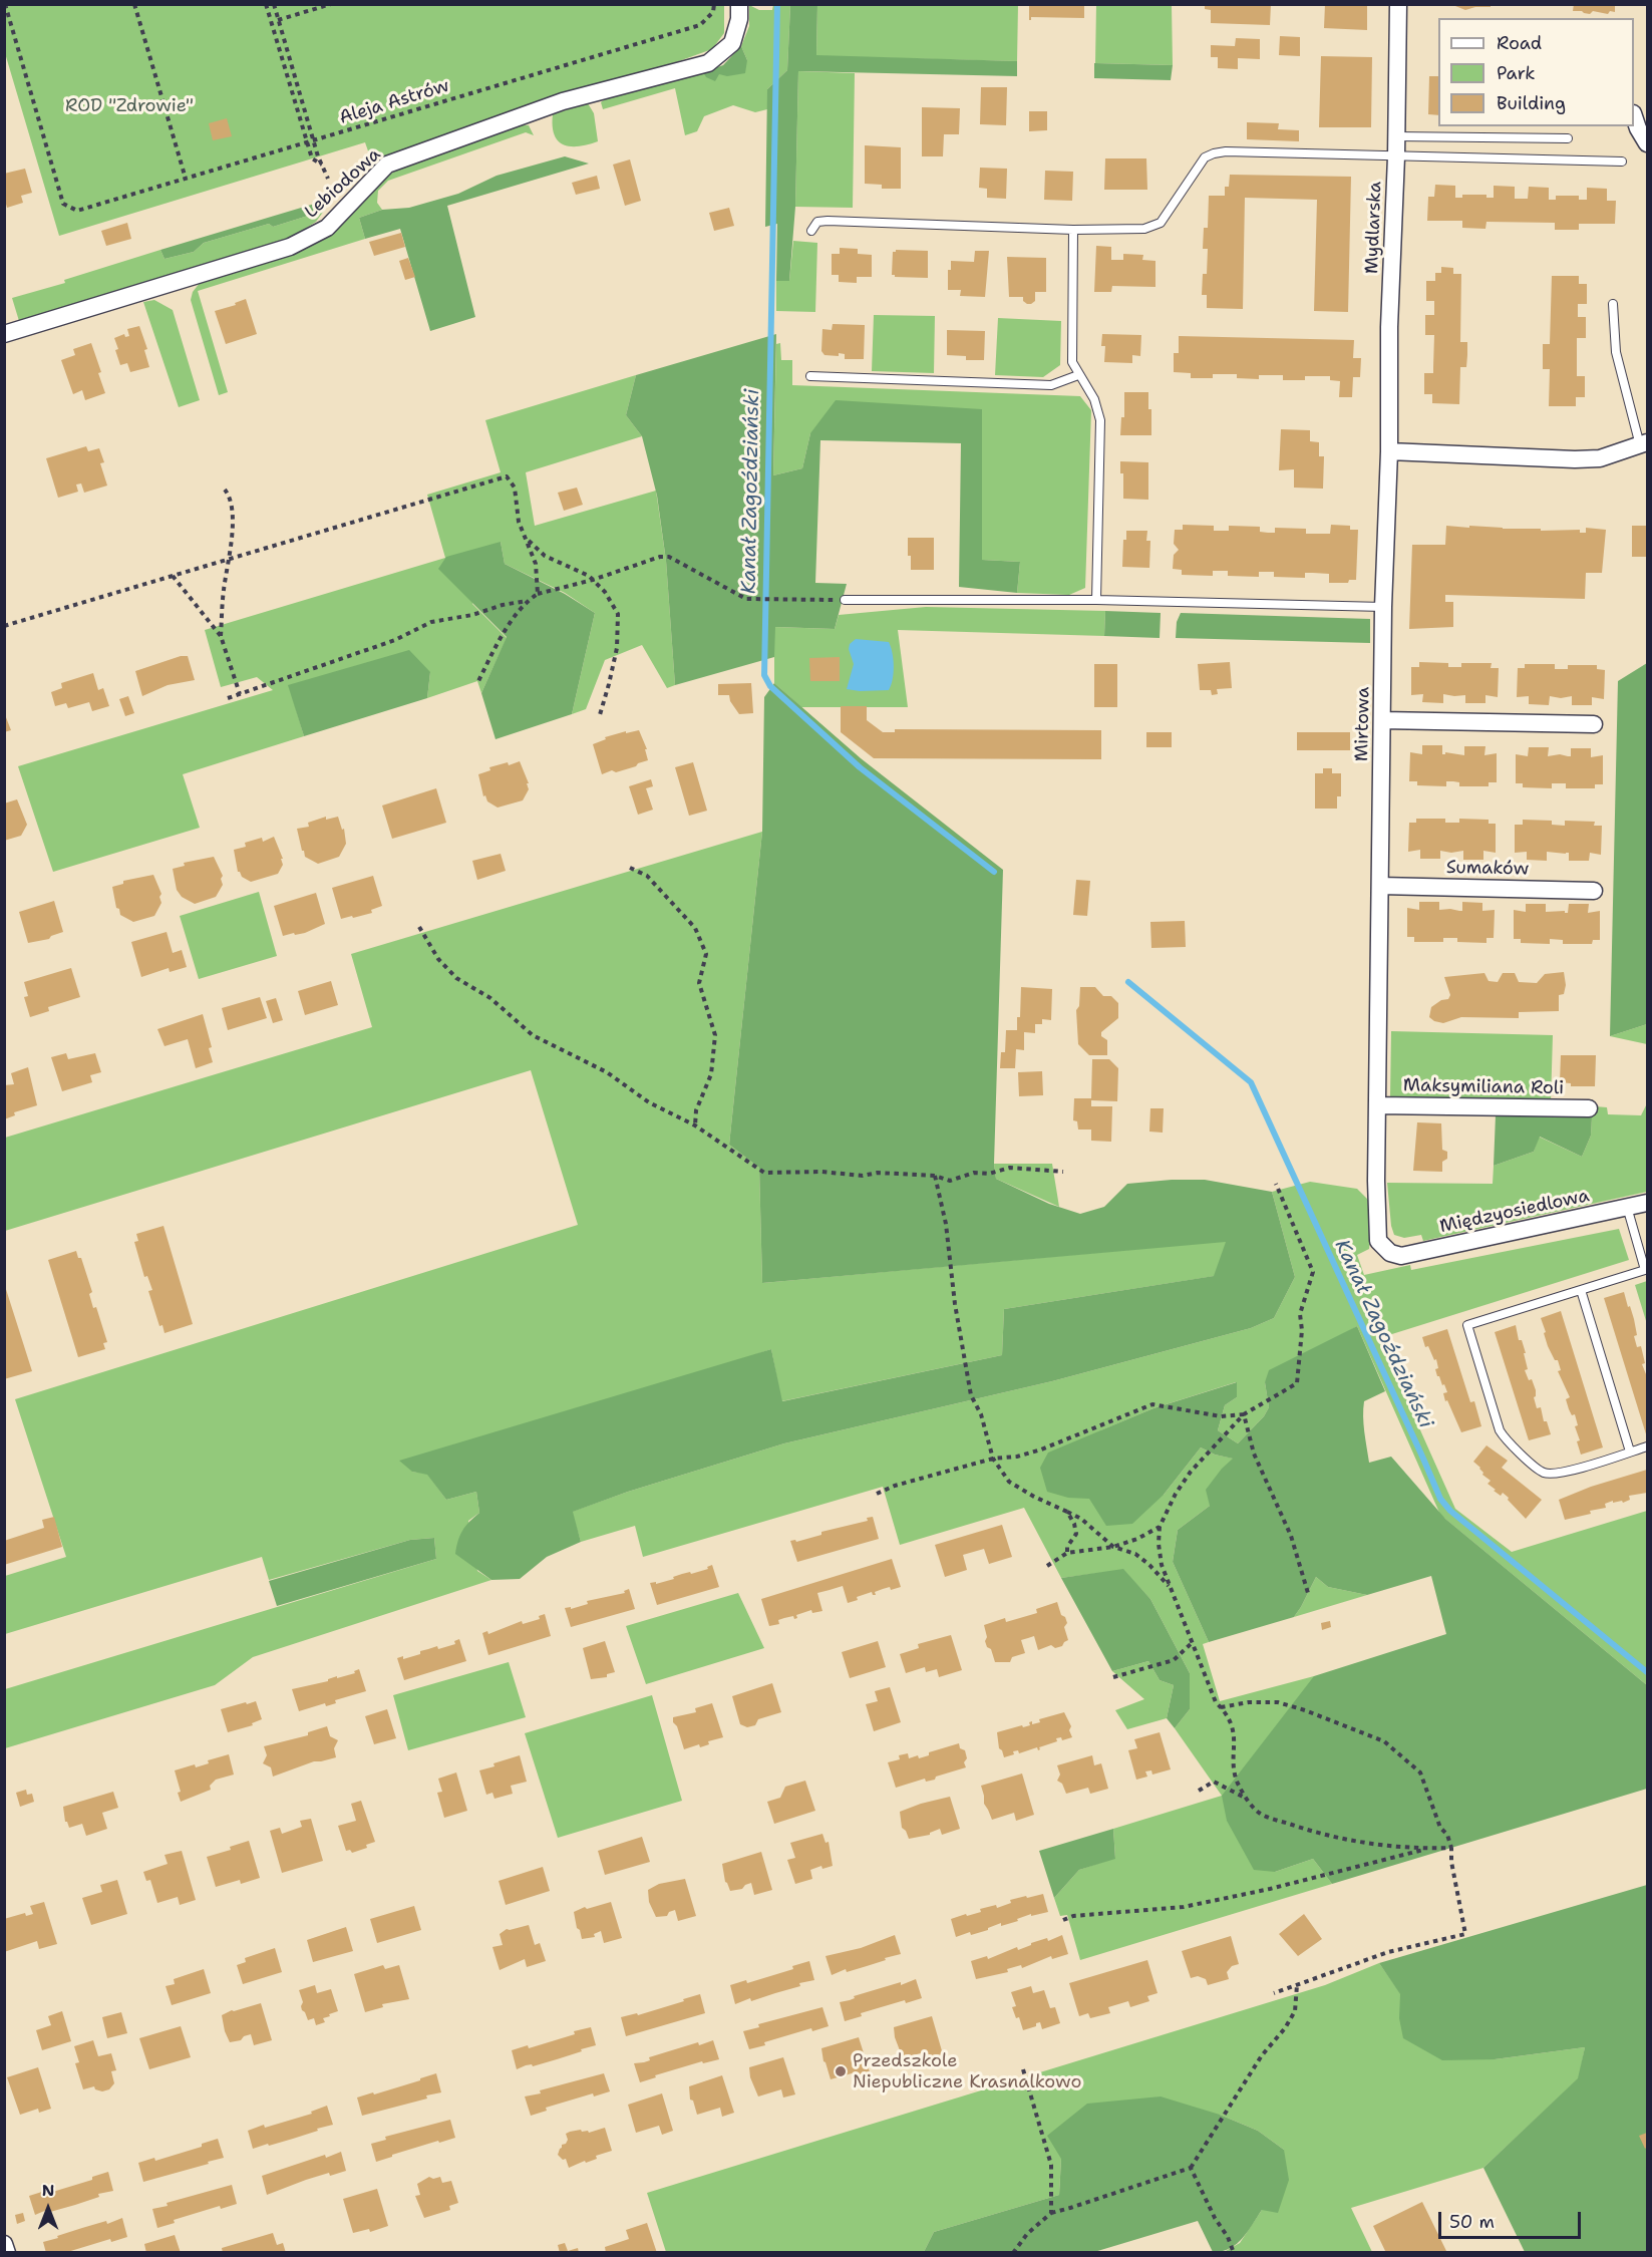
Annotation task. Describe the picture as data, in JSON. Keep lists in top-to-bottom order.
{
  "streets": {
    "street": [
      "Lebiodowa",
      "Mydlarska",
      "Mirtowa",
      "Sumaków",
      "Maksymiliana Roli",
      "Międzyosiedlowa"
    ],
    "path": ["Aleja Astrów"]
  },
  "crossings": [
    ["Mydlarska", "Mirtowa"],
    ["Mirtowa", "Sumaków"],
    ["Mirtowa", "Maksymiliana Roli"],
    ["Mirtowa", "Międzyosiedlowa"]
  ],
  "water": ["Kanał Zagoździański"],
  "parks": ["ROD \"Zdrowie\""],
  "places": ["Przedszkole Niepubliczne Krasnalkowo"],
  "legend": ["Road", "Park", "Building"],
  "scale_bar": "50 m",
  "north": "top"
}
